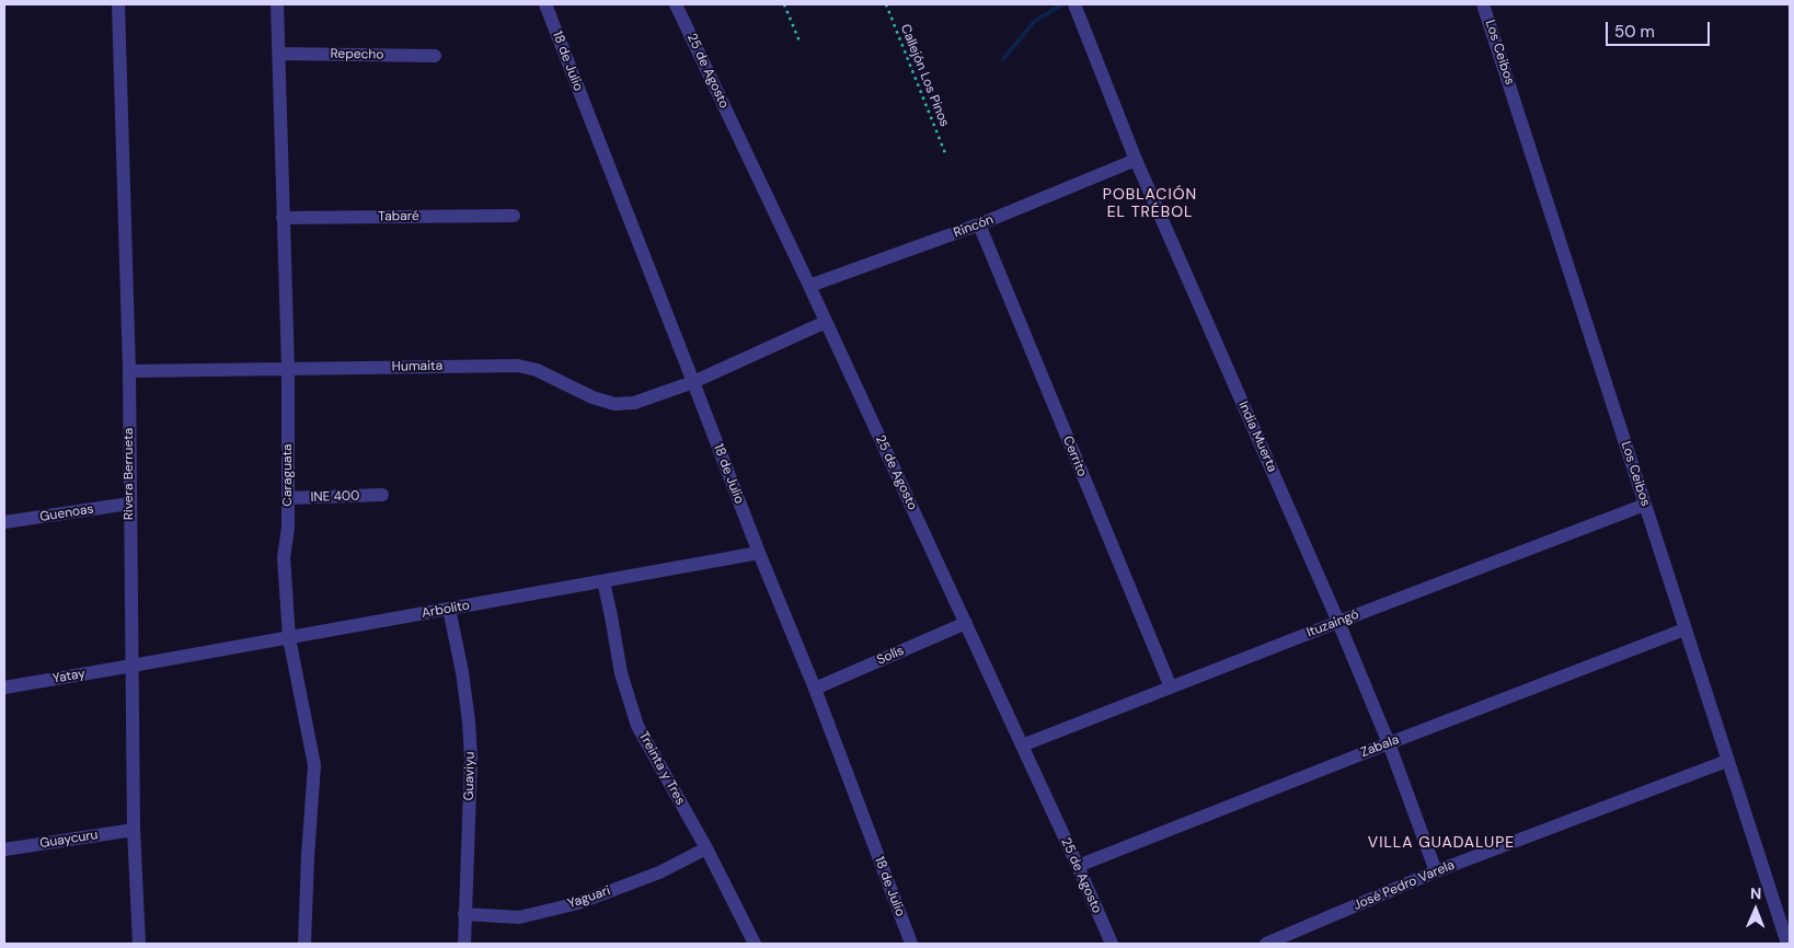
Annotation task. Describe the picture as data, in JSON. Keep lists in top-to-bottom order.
{
  "streets": {
    "street": [
      "Los Ceibos",
      "Repecho",
      "18 de Julio",
      "25 de Agosto",
      "Tabaré",
      "Rincón",
      "Humaita",
      "India Muerta",
      "Cerrito",
      "Rivera Berrueta",
      "Caraguata",
      "INE 400",
      "Guenoas",
      "Arbolito",
      "Ituzaingó",
      "Solís",
      "Yatay",
      "Zabala",
      "Treinta y Tres",
      "Guaviyu",
      "Guaycuru",
      "José Pedro Varela",
      "Yaguari"
    ],
    "path": ["Callejón Los Pinos"]
  },
  "crossings": [
    ["Los Ceibos", "Ituzaingó"],
    ["Los Ceibos", "Zabala"],
    ["Los Ceibos", "José Pedro Varela"],
    ["Repecho", "Caraguata"],
    ["18 de Julio", "Humaita"],
    ["18 de Julio", "Arbolito"],
    ["18 de Julio", "Solís"],
    ["25 de Agosto", "Rincón"],
    ["25 de Agosto", "Ituzaingó"],
    ["25 de Agosto", "Solís"],
    ["25 de Agosto", "Zabala"],
    ["Tabaré", "Caraguata"],
    ["Rincón", "India Muerta"],
    ["Rincón", "Cerrito"],
    ["Humaita", "Rivera Berrueta"],
    ["Humaita", "Caraguata"],
    ["India Muerta", "Ituzaingó"],
    ["India Muerta", "Zabala"],
    ["India Muerta", "José Pedro Varela"],
    ["Cerrito", "Ituzaingó"],
    ["Rivera Berrueta", "Guenoas"],
    ["Rivera Berrueta", "Arbolito"],
    ["Rivera Berrueta", "Yatay"],
    ["Rivera Berrueta", "Guaycuru"],
    ["Caraguata", "INE 400"],
    ["Caraguata", "Arbolito"],
    ["Arbolito", "Yatay"],
    ["Arbolito", "Treinta y Tres"],
    ["Arbolito", "Guaviyu"],
    ["Treinta y Tres", "Yaguari"],
    ["Guaviyu", "Yaguari"]
  ],
  "districts": ["POBLACIÓN EL TRÉBOL", "VILLA GUADALUPE"],
  "scale_bar": "50 m",
  "north": "top"
}
